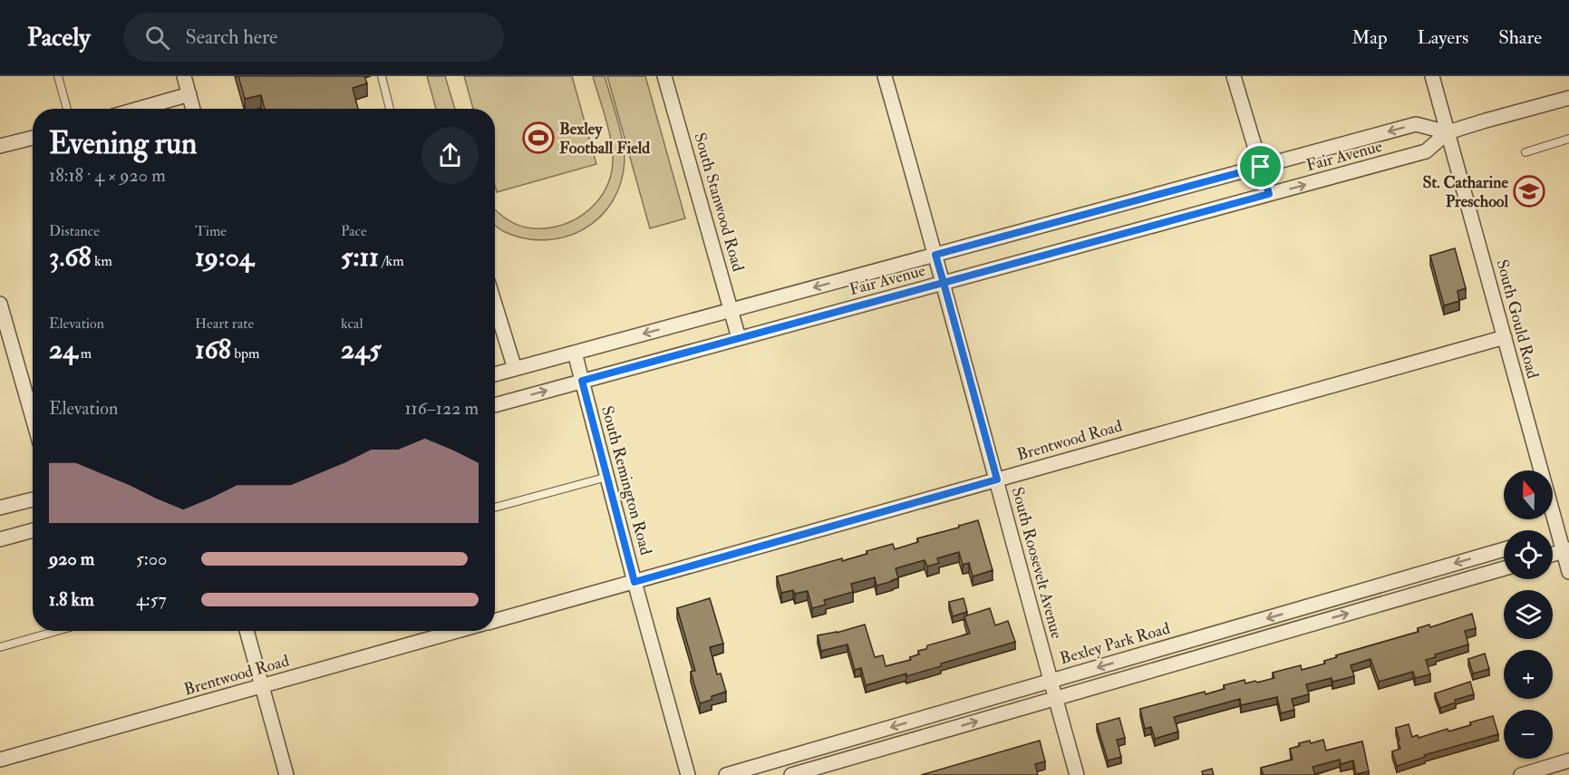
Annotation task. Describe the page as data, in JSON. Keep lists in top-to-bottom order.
{
  "streets": {
    "street": [
      "Fair Avenue",
      "South Stanwood Road",
      "South Gould Road",
      "Brentwood Road",
      "South Remington Road",
      "South Roosevelt Avenue",
      "Bexley Park Road"
    ]
  },
  "crossings": [
    ["Fair Avenue", "South Stanwood Road"],
    ["Fair Avenue", "South Gould Road"],
    ["Fair Avenue", "South Remington Road"],
    ["Fair Avenue", "South Roosevelt Avenue"],
    ["South Gould Road", "Brentwood Road"],
    ["Brentwood Road", "South Remington Road"],
    ["Brentwood Road", "South Roosevelt Avenue"],
    ["South Roosevelt Avenue", "Bexley Park Road"]
  ],
  "places": {
    "sports": ["Bexley Football Field"],
    "school or university": ["St. Catharine Preschool"]
  },
  "north": "top",
  "page": {
    "header": "Pacely",
    "search": "Search here",
    "nav": ["Map", "Layers", "Share"],
    "heading": ["Evening run", "18:18 · 4 × 920 m"],
    "stats": [
      ["Distance", "3.68 km"],
      ["Time", "19:04"],
      ["Pace", "5:11 /km"],
      ["Elevation", "24 m"],
      ["Heart rate", "168 bpm"],
      ["kcal", "245"]
    ],
    "chart": ["Elevation", "116–122 m"],
    "map_buttons": ["+", "−"],
    "list": [
      {
        "name": "920 m",
        "note": "5:00"
      },
      {
        "name": "1.8 km",
        "note": "4:57"
      }
    ]
  }
}
